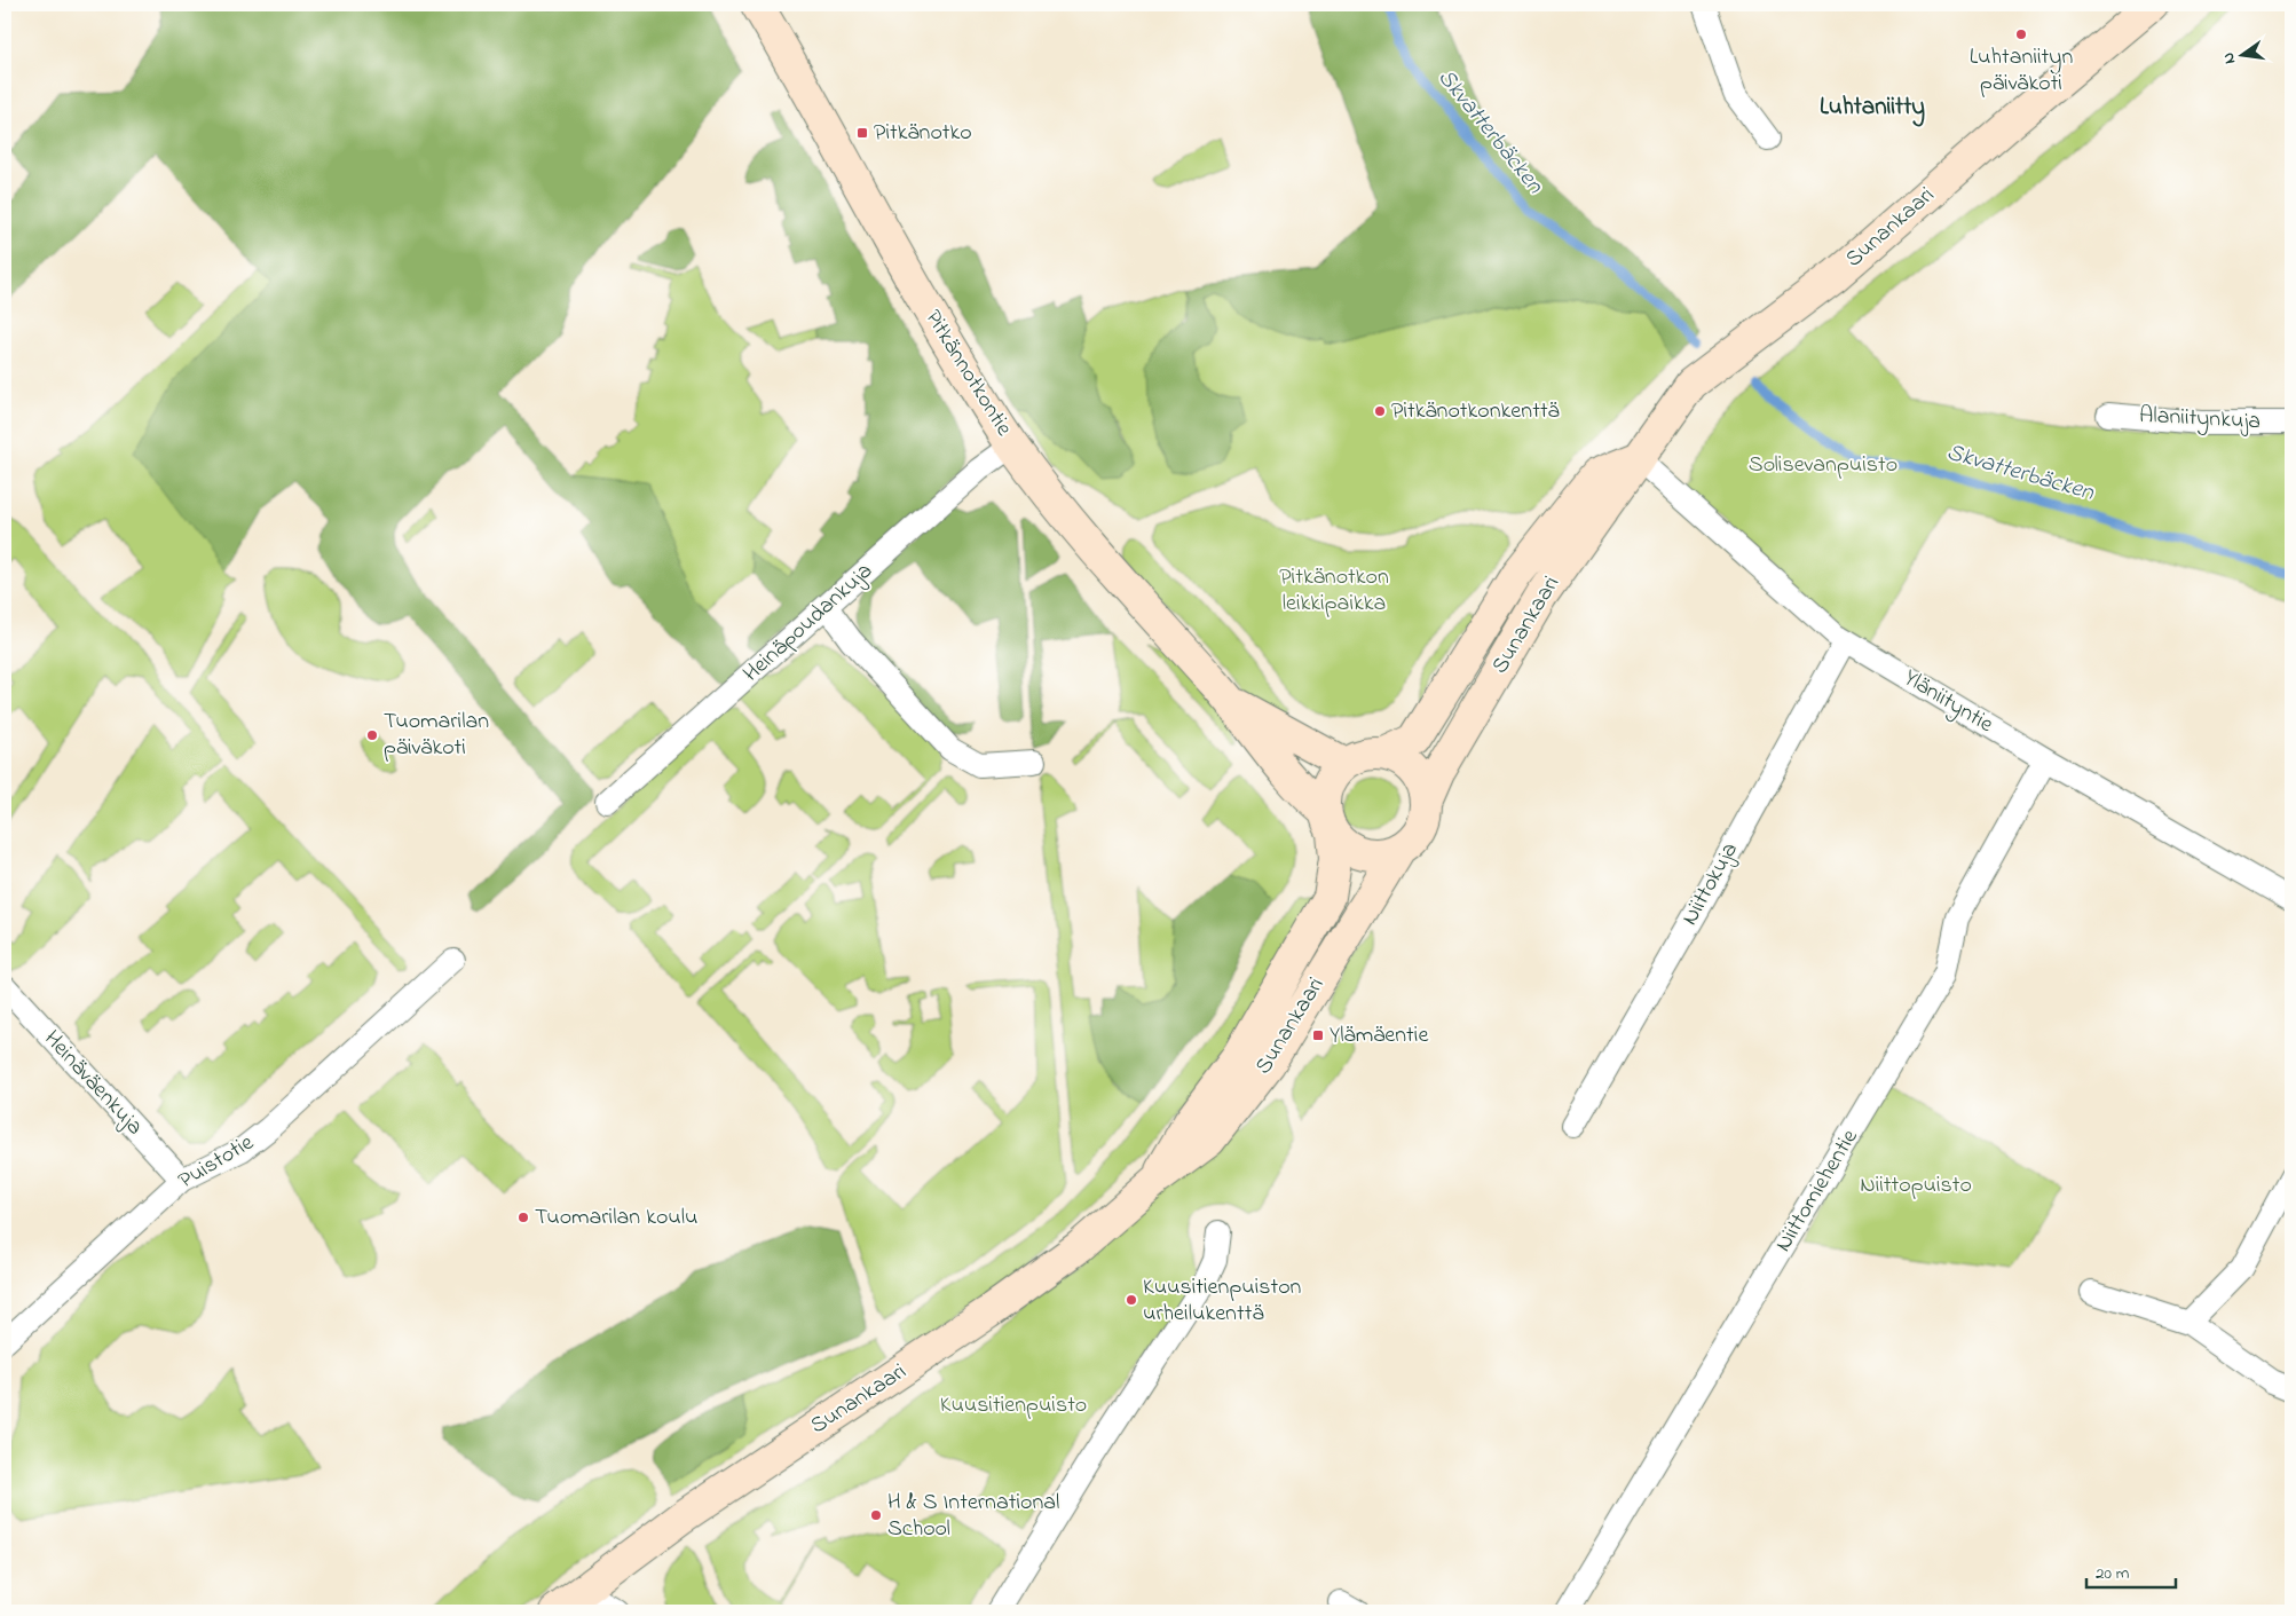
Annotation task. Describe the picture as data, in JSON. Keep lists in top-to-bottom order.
{
  "streets": {
    "street": [
      "Sunankaari",
      "Pitkännotkontie",
      "Alaniitynkuja",
      "Heinäpoudankuja",
      "Yläniityntie",
      "Niittokuja",
      "Heinäväenkuja",
      "Puistotie",
      "Niittomiehentie"
    ]
  },
  "crossings": [
    ["Sunankaari", "Pitkännotkontie"],
    ["Sunankaari", "Yläniityntie"],
    ["Pitkännotkontie", "Heinäpoudankuja"],
    ["Yläniityntie", "Niittokuja"],
    ["Yläniityntie", "Niittomiehentie"],
    ["Heinäväenkuja", "Puistotie"]
  ],
  "districts": ["Luhtaniitty"],
  "water": ["Skvatterbäcken"],
  "parks": [
    "Solisevanpuisto",
    "Pitkänotkon leikkipaikka",
    "Niittopuisto",
    "Kuusitienpuisto"
  ],
  "places": {
    "other": [
      "Luhtaniityn päiväkoti",
      "Pitkänotkonkenttä",
      "Tuomarilan päiväkoti",
      "Tuomarilan koulu",
      "Kuusitienpuiston urheilukenttä",
      "H & S International School"
    ],
    "transit": ["Pitkänotko", "Ylämäentie"]
  },
  "scale_bar": "20 m",
  "north": "left"
}
